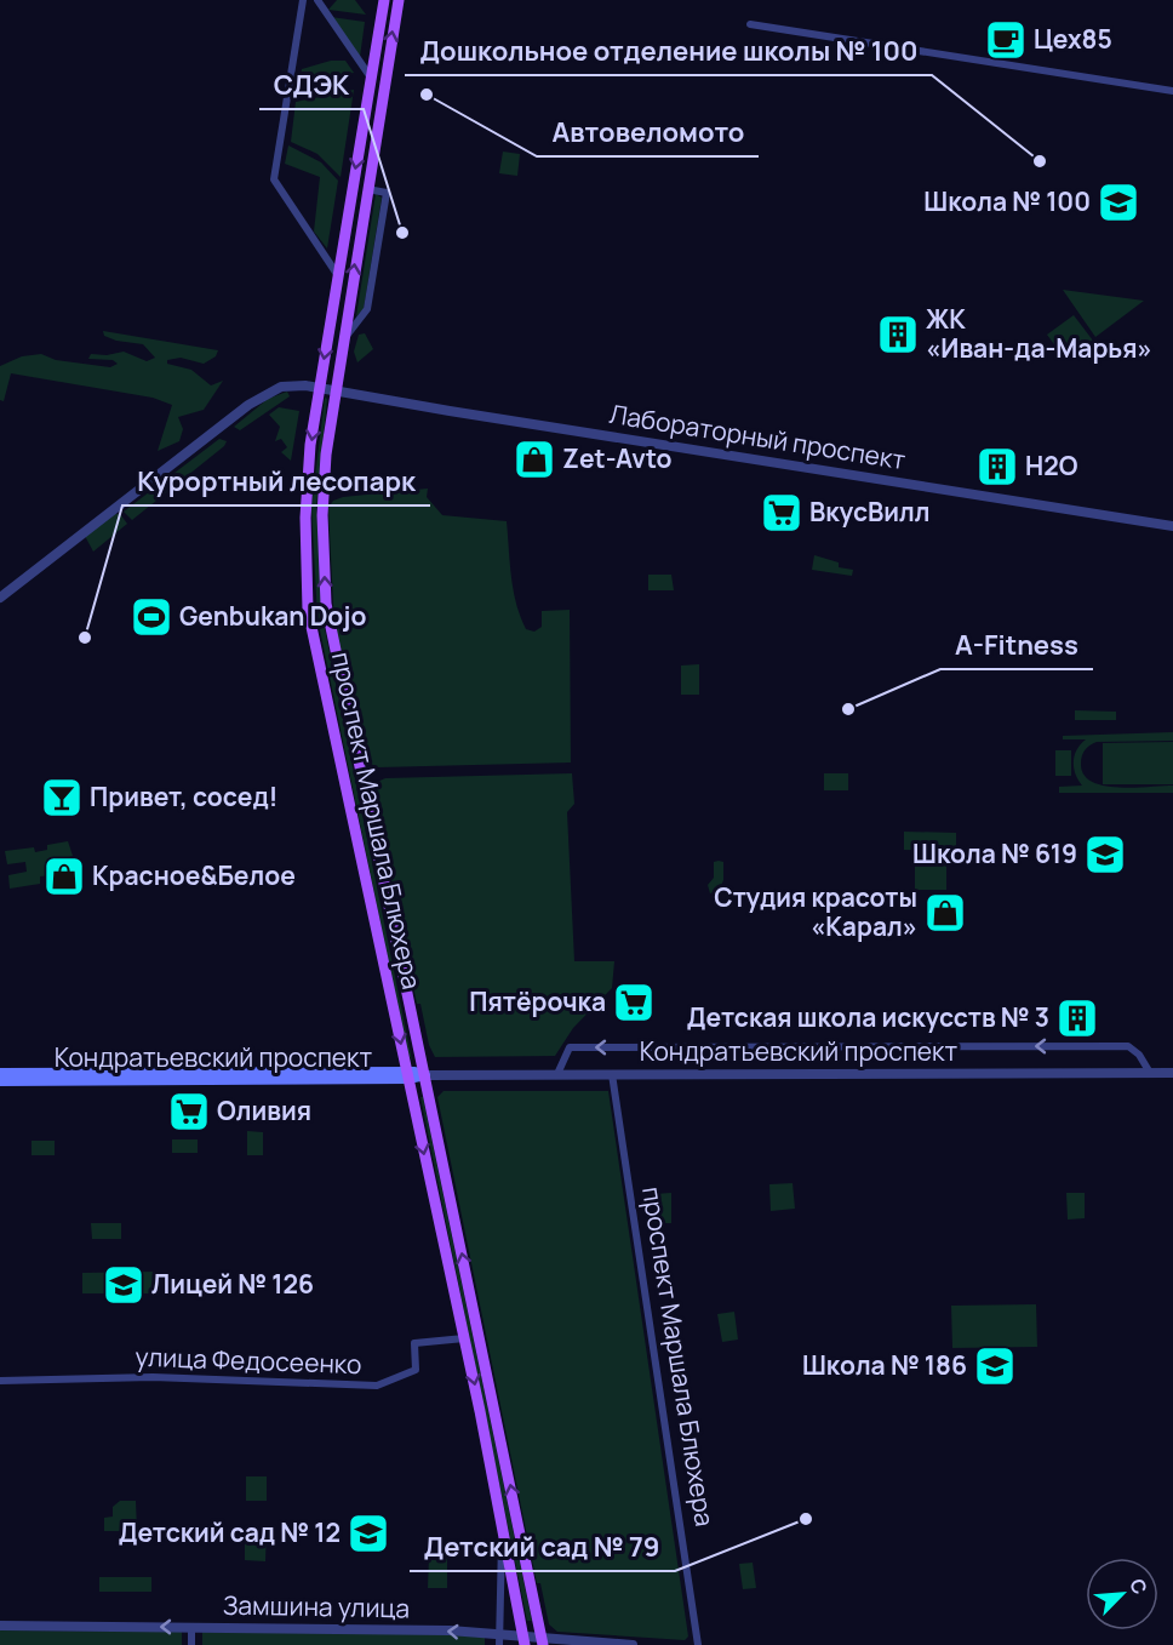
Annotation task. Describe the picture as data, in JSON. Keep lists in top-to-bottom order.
{
  "streets": {
    "main road": ["проспект Маршала Блюхера", "Кондратьевский проспект"],
    "street": ["Лабораторный проспект", "улица Федосеенко", "Замшина улица"]
  },
  "crossings": [
    ["Лабораторный проспект", "проспект Маршала Блюхера"],
    ["проспект Маршала Блюхера", "Кондратьевский проспект"],
    ["проспект Маршала Блюхера", "улица Федосеенко"],
    ["проспект Маршала Блюхера", "Замшина улица"]
  ],
  "one_way": ["Замшина улица"],
  "places": {
    "cafe": ["Цех85"],
    "other": [
      "Автовеломото",
      "Дошкольное отделение школы № 100",
      "СДЭК",
      "Курортный лесопарк",
      "A-Fitness",
      "Детский сад № 79"
    ],
    "school or university": [
      "Школа № 100",
      "Школа № 619",
      "Лицей № 126",
      "Школа № 186",
      "Детский сад № 12"
    ],
    "building": ["ЖК «Иван-да-Марья»", "H2O", "Детская школа искусств № 3"],
    "shop": ["Zet-Avto", "Красное&Белое", "Студия красоты «Карал»"],
    "supermarket": ["ВкусВилл", "Пятёрочка", "Оливия"],
    "sports": ["Genbukan Dojo"],
    "bar": ["Привет, сосед!"]
  },
  "north": "top right"
}
